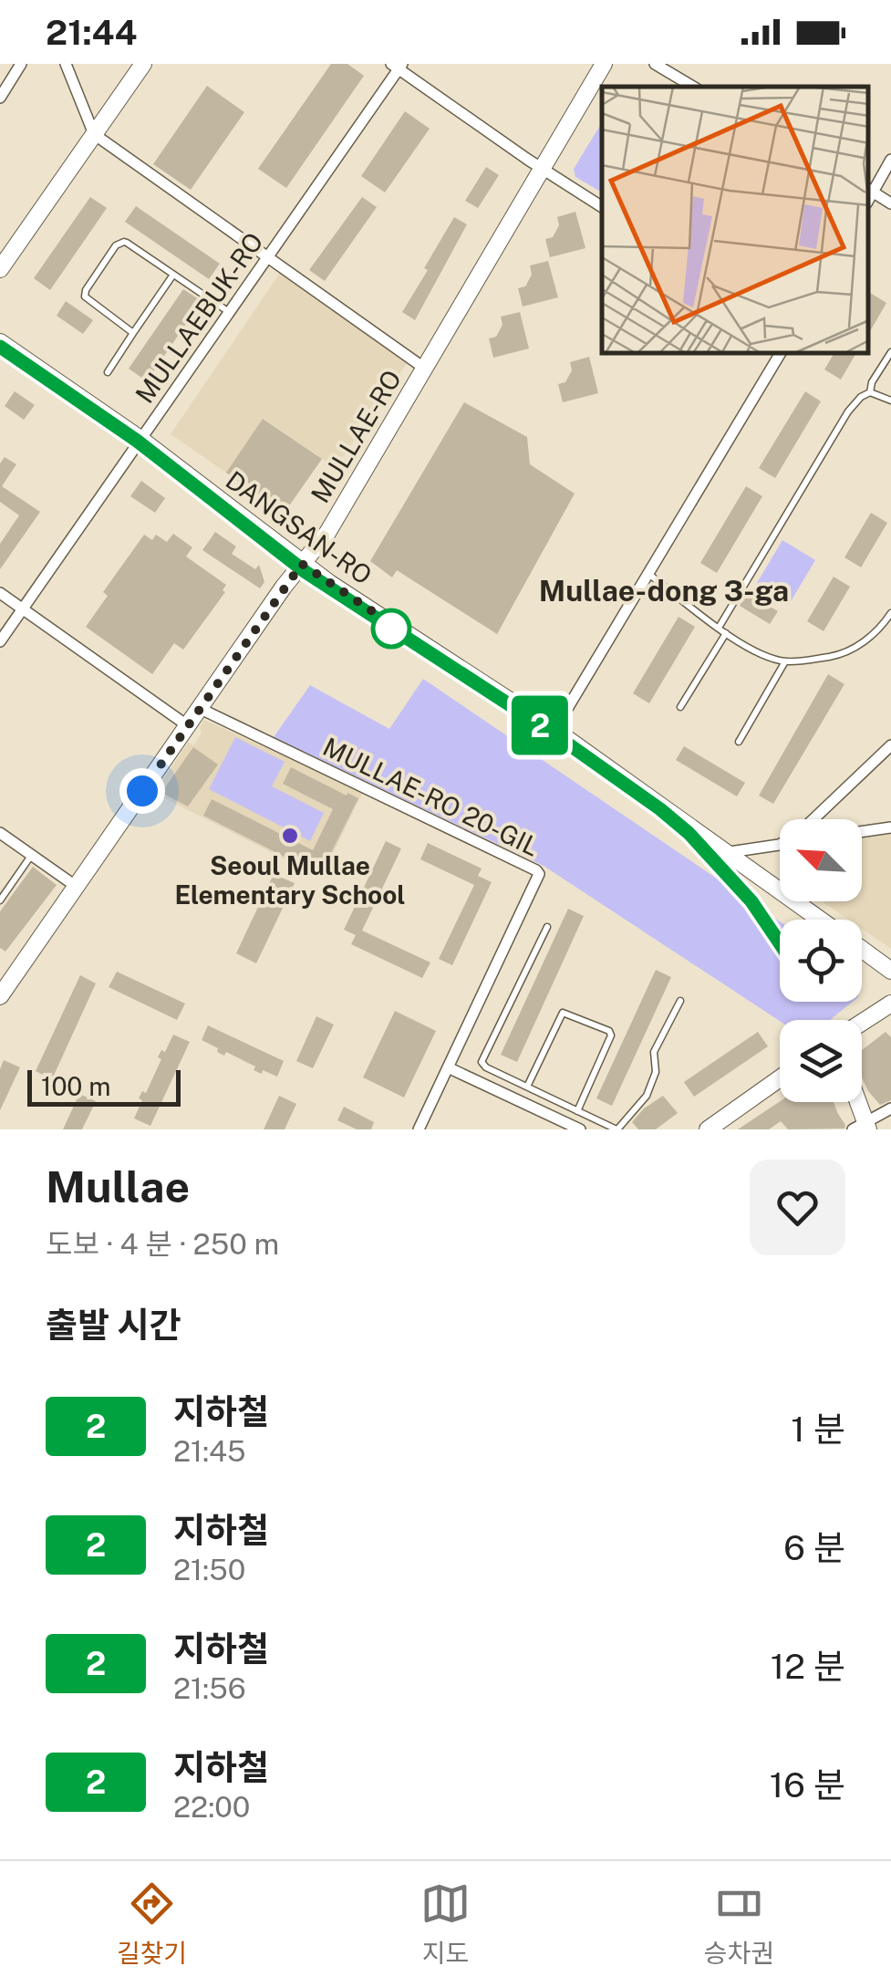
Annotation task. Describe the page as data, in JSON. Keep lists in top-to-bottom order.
{
  "streets": {
    "main road": ["MULLAE-RO", "DANGSAN-RO"],
    "street": ["MULLAEBUK-RO", "MULLAE-RO 20-GIL"]
  },
  "crossings": [
    ["MULLAEBUK-RO", "DANGSAN-RO"],
    ["MULLAE-RO", "DANGSAN-RO"],
    ["MULLAE-RO", "MULLAE-RO 20-GIL"]
  ],
  "districts": ["Mullae-dong 3-ga"],
  "places": ["Seoul Mullae Elementary School"],
  "lines": ["metro line 2"],
  "scale_bar": "100 m",
  "north": "top left",
  "page": {
    "status": "21:44",
    "on_map": "2",
    "scale": "100 m",
    "heading": [
      ["Mullae", "도보 · 4 분 · 250 m"],
      "출발 시간"
    ],
    "list": [
      {
        "mark": "2",
        "name": "지하철",
        "note": "21:45",
        "value": "1 분"
      },
      {
        "mark": "2",
        "name": "지하철",
        "note": "21:50",
        "value": "6 분"
      },
      {
        "mark": "2",
        "name": "지하철",
        "note": "21:56",
        "value": "12 분"
      },
      {
        "mark": "2",
        "name": "지하철",
        "note": "22:00",
        "value": "16 분"
      }
    ],
    "tabs": ["길찾기", "지도", "승차권"]
  }
}
